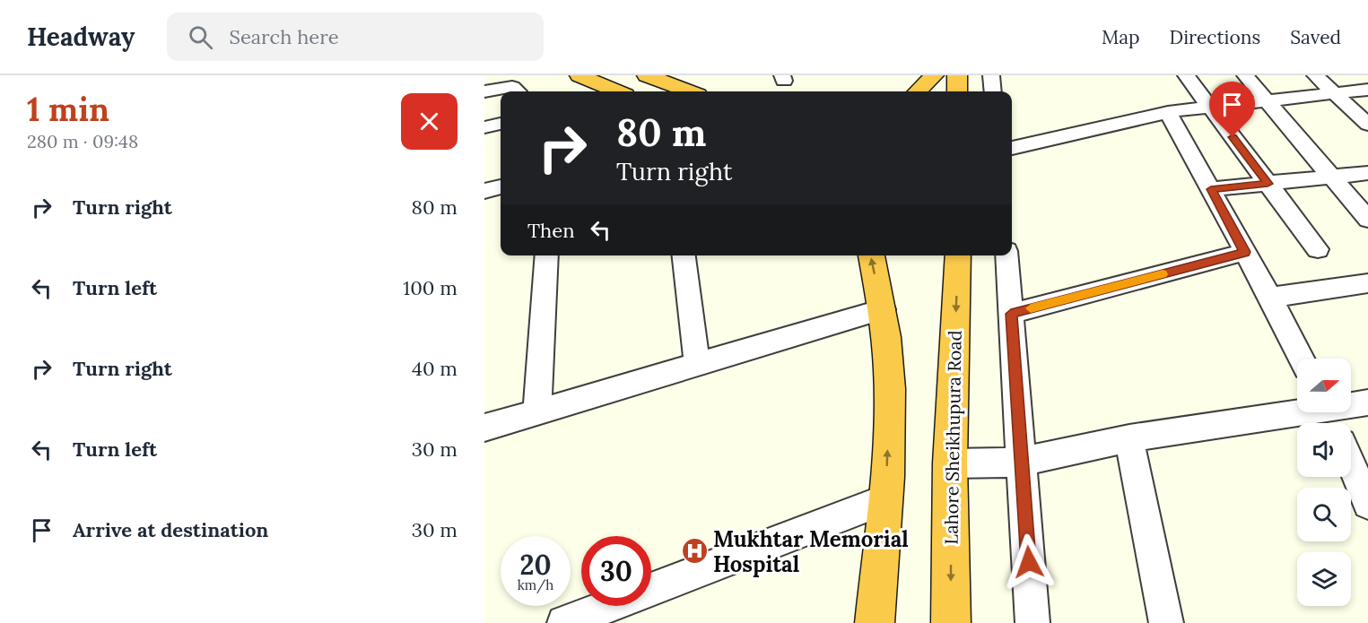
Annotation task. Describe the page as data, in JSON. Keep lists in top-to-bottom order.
{
  "streets": {
    "highway": ["Lahore Sheikhupura Road"]
  },
  "places": {
    "hospital": ["Mukhtar Memorial Hospital"]
  },
  "north": "right",
  "page": {
    "header": "Headway",
    "search": "Search here",
    "nav": ["Map", "Directions", "Saved"],
    "heading": ["1 min", "280 m · 09:48"],
    "turn": ["80 m", "Turn right"],
    "list": [
      {
        "name": "Turn right",
        "value": "80 m"
      },
      {
        "name": "Turn left",
        "value": "100 m"
      },
      {
        "name": "Turn right",
        "value": "40 m"
      },
      {
        "name": "Turn left",
        "value": "30 m"
      },
      {
        "name": "Arrive at destination",
        "value": "30 m"
      }
    ],
    "then": "Then",
    "speed": "20 km/h",
    "limit": "30"
  }
}
